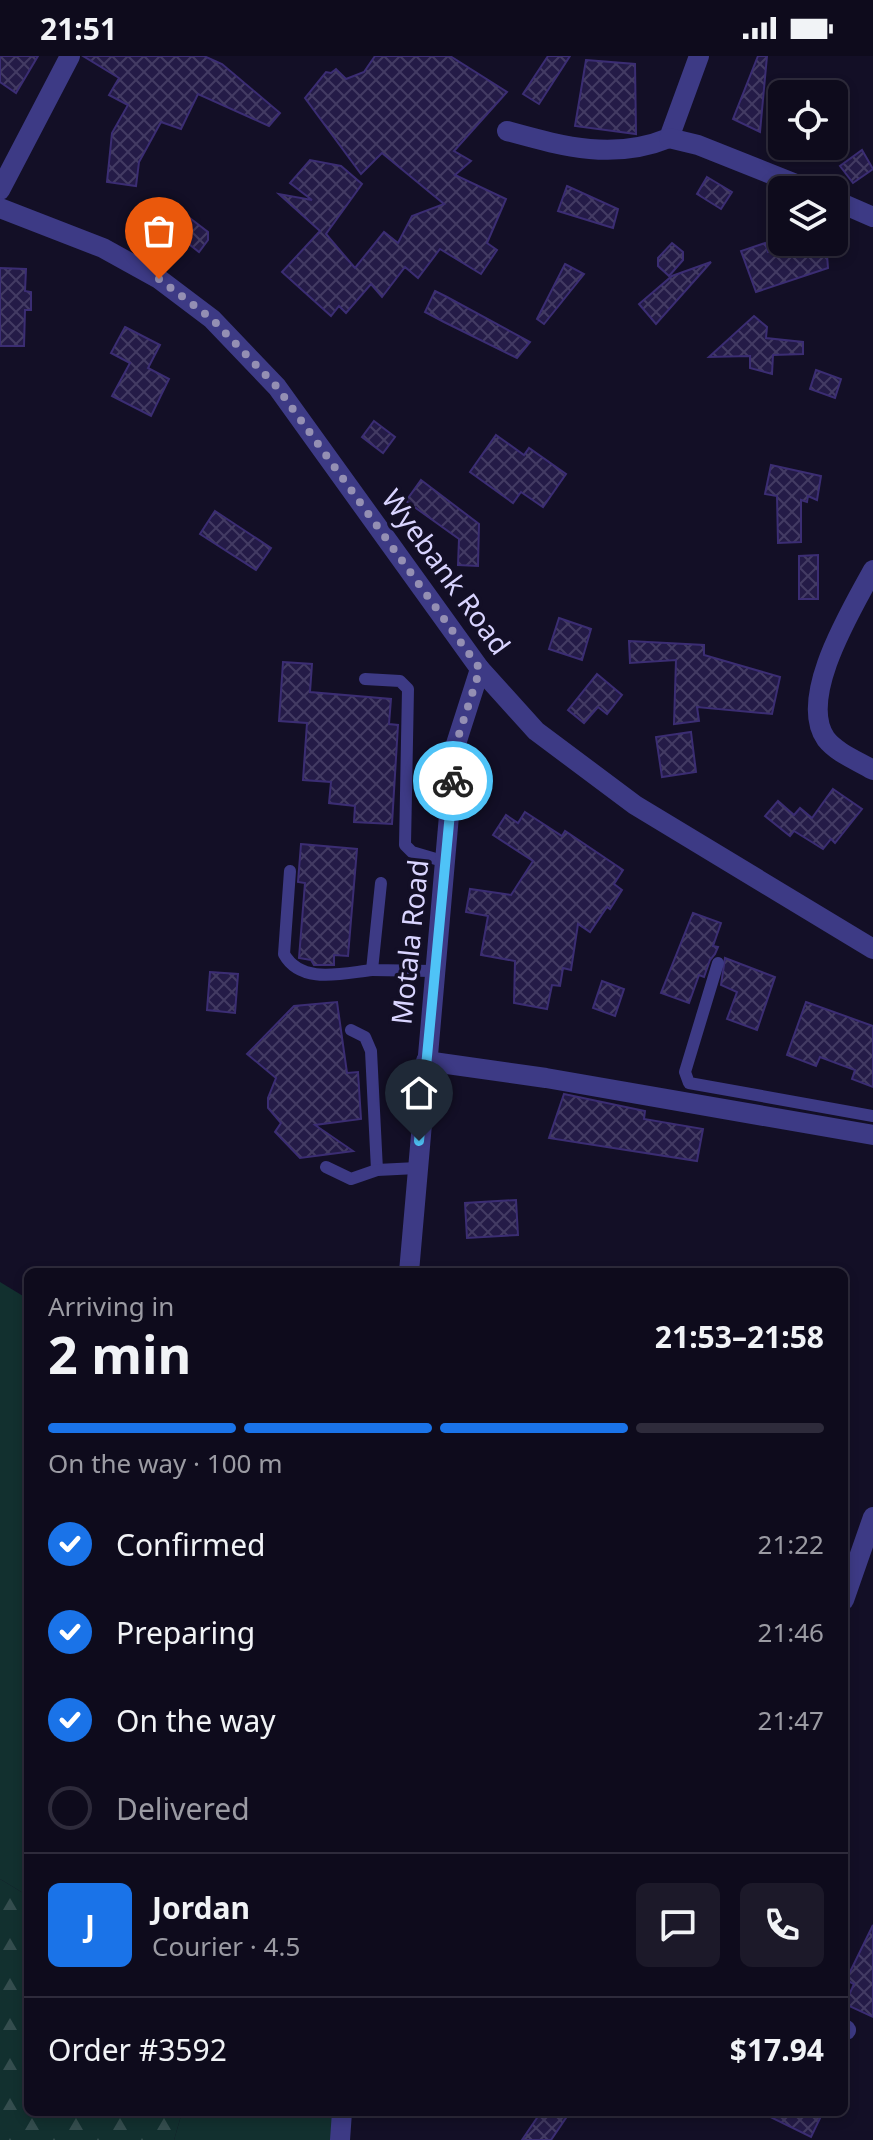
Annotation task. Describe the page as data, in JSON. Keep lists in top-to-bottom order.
{
  "streets": {
    "street": ["Wyebank Road", "Motala Road"]
  },
  "crossings": [
    ["Wyebank Road", "Motala Road"]
  ],
  "page": {
    "status": "21:51",
    "heading": ["2 min", "Arriving in", "21:53–21:58"],
    "panel": [
      "Jordan",
      "Courier · 4.5",
      "Order #3592",
      "$17.94"
    ],
    "bar": "On the way · 100 m",
    "list": [
      ["Confirmed", "21:22"],
      ["Preparing", "21:46"],
      ["On the way", "21:47"],
      "Delivered"
    ],
    "round": "J"
  }
}
